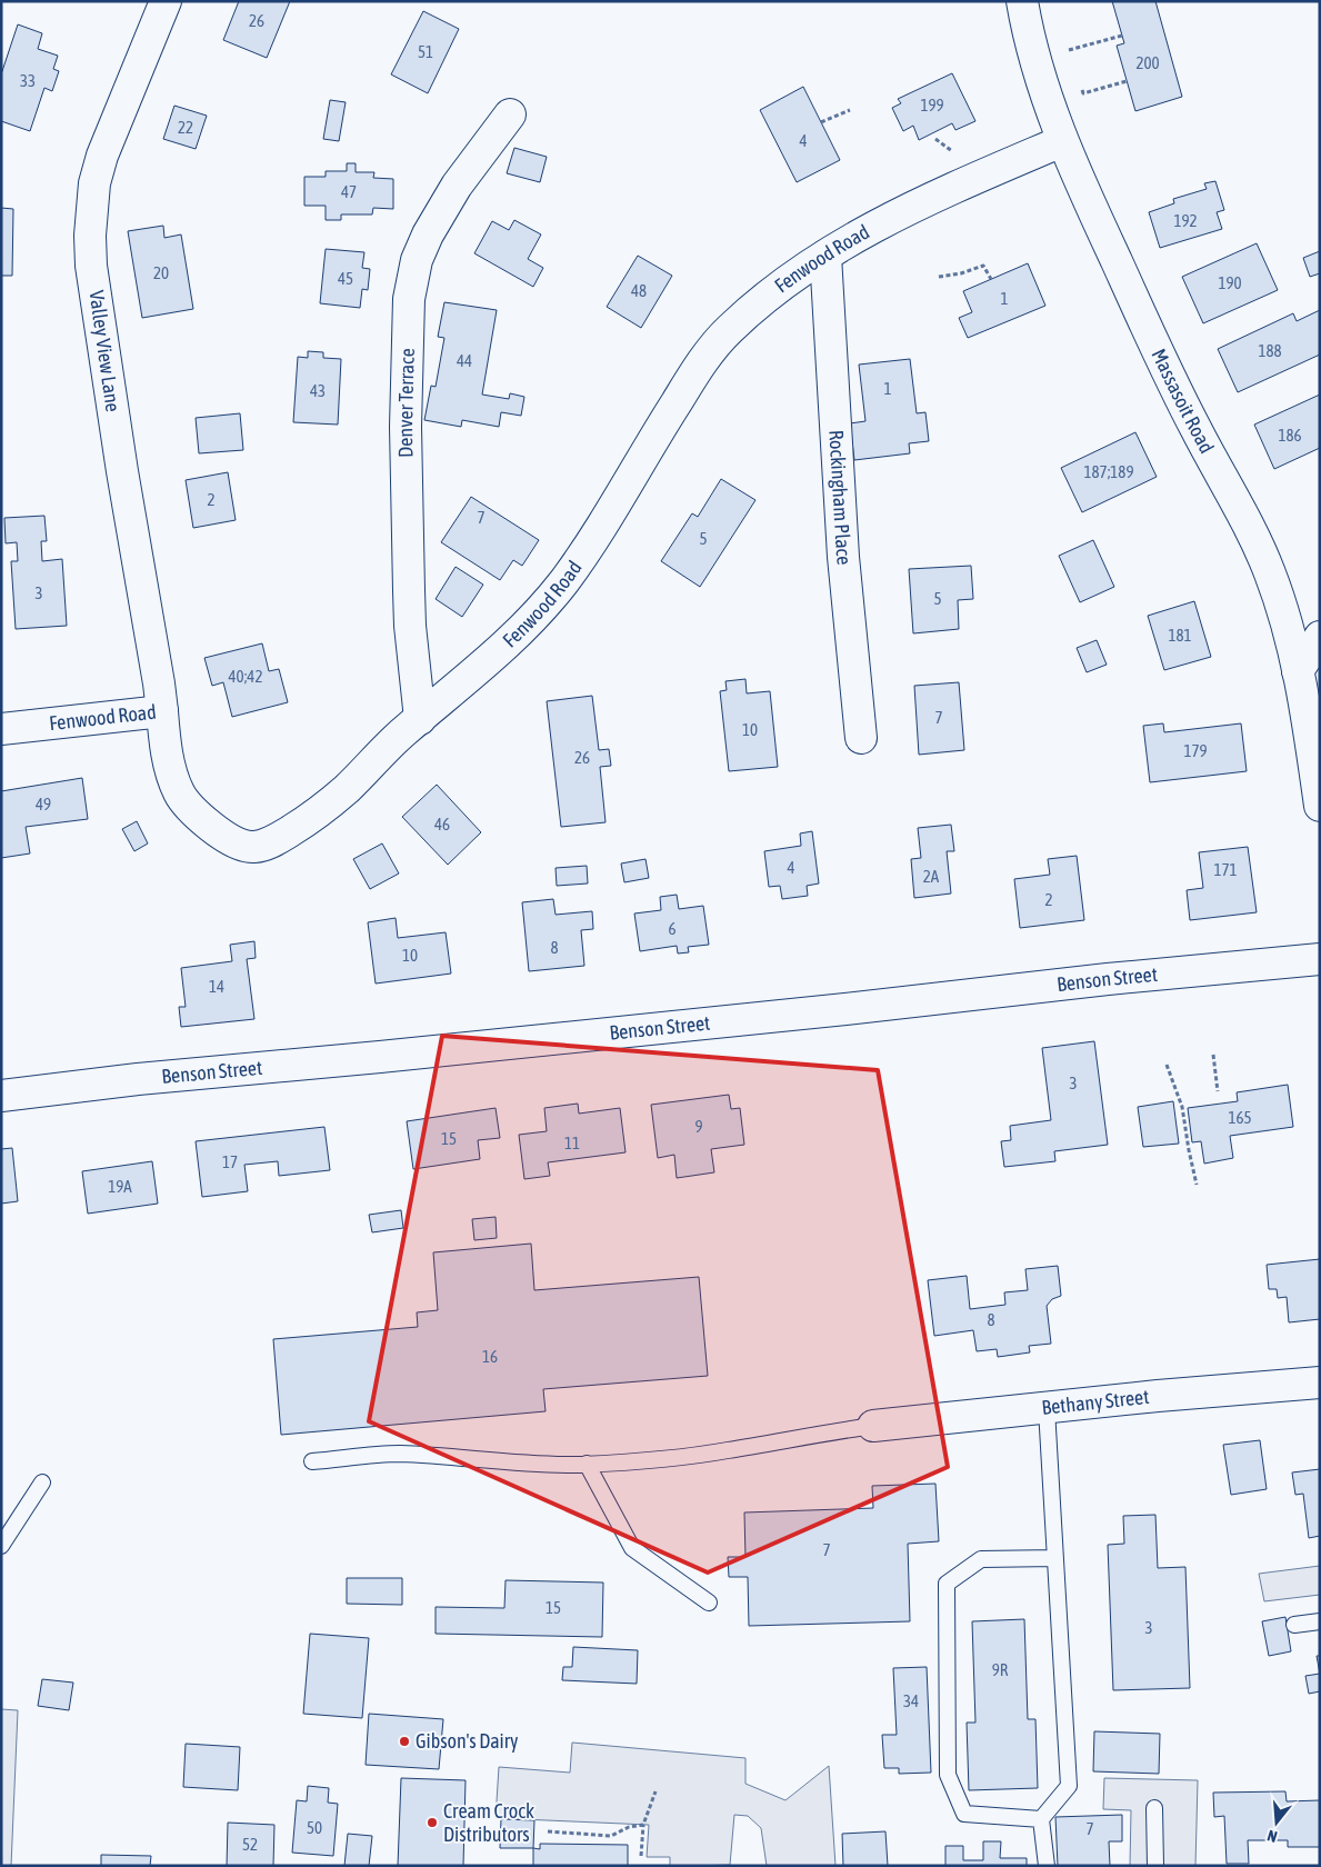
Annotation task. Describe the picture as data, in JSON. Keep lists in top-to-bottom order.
{
  "streets": {
    "street": [
      "Fenwood Road",
      "Valley View Lane",
      "Massasoit Road",
      "Denver Terrace",
      "Rockingham Place",
      "Benson Street",
      "Bethany Street"
    ]
  },
  "crossings": [
    ["Fenwood Road", "Valley View Lane"],
    ["Fenwood Road", "Massasoit Road"],
    ["Fenwood Road", "Denver Terrace"],
    ["Fenwood Road", "Rockingham Place"]
  ],
  "places": ["Gibson's Dairy", "Cream Crock Distributors"],
  "house_numbers": [
    "26",
    "51",
    "200",
    "33",
    "199",
    "22",
    "4",
    "47",
    "192",
    "20",
    "45",
    "190",
    "48",
    "1",
    "188",
    "44",
    "1",
    "43",
    "186",
    "187;189",
    "2",
    "7",
    "5",
    "3",
    "5",
    "181",
    "40;42",
    "7",
    "10",
    "179",
    "26",
    "49",
    "46",
    "4",
    "171",
    "2A",
    "2",
    "6",
    "8",
    "10",
    "14",
    "3",
    "165",
    "9",
    "15",
    "11",
    "17",
    "19A",
    "8",
    "16",
    "7",
    "15",
    "3",
    "9R",
    "34",
    "50",
    "7",
    "52"
  ],
  "north": "bottom"
}
